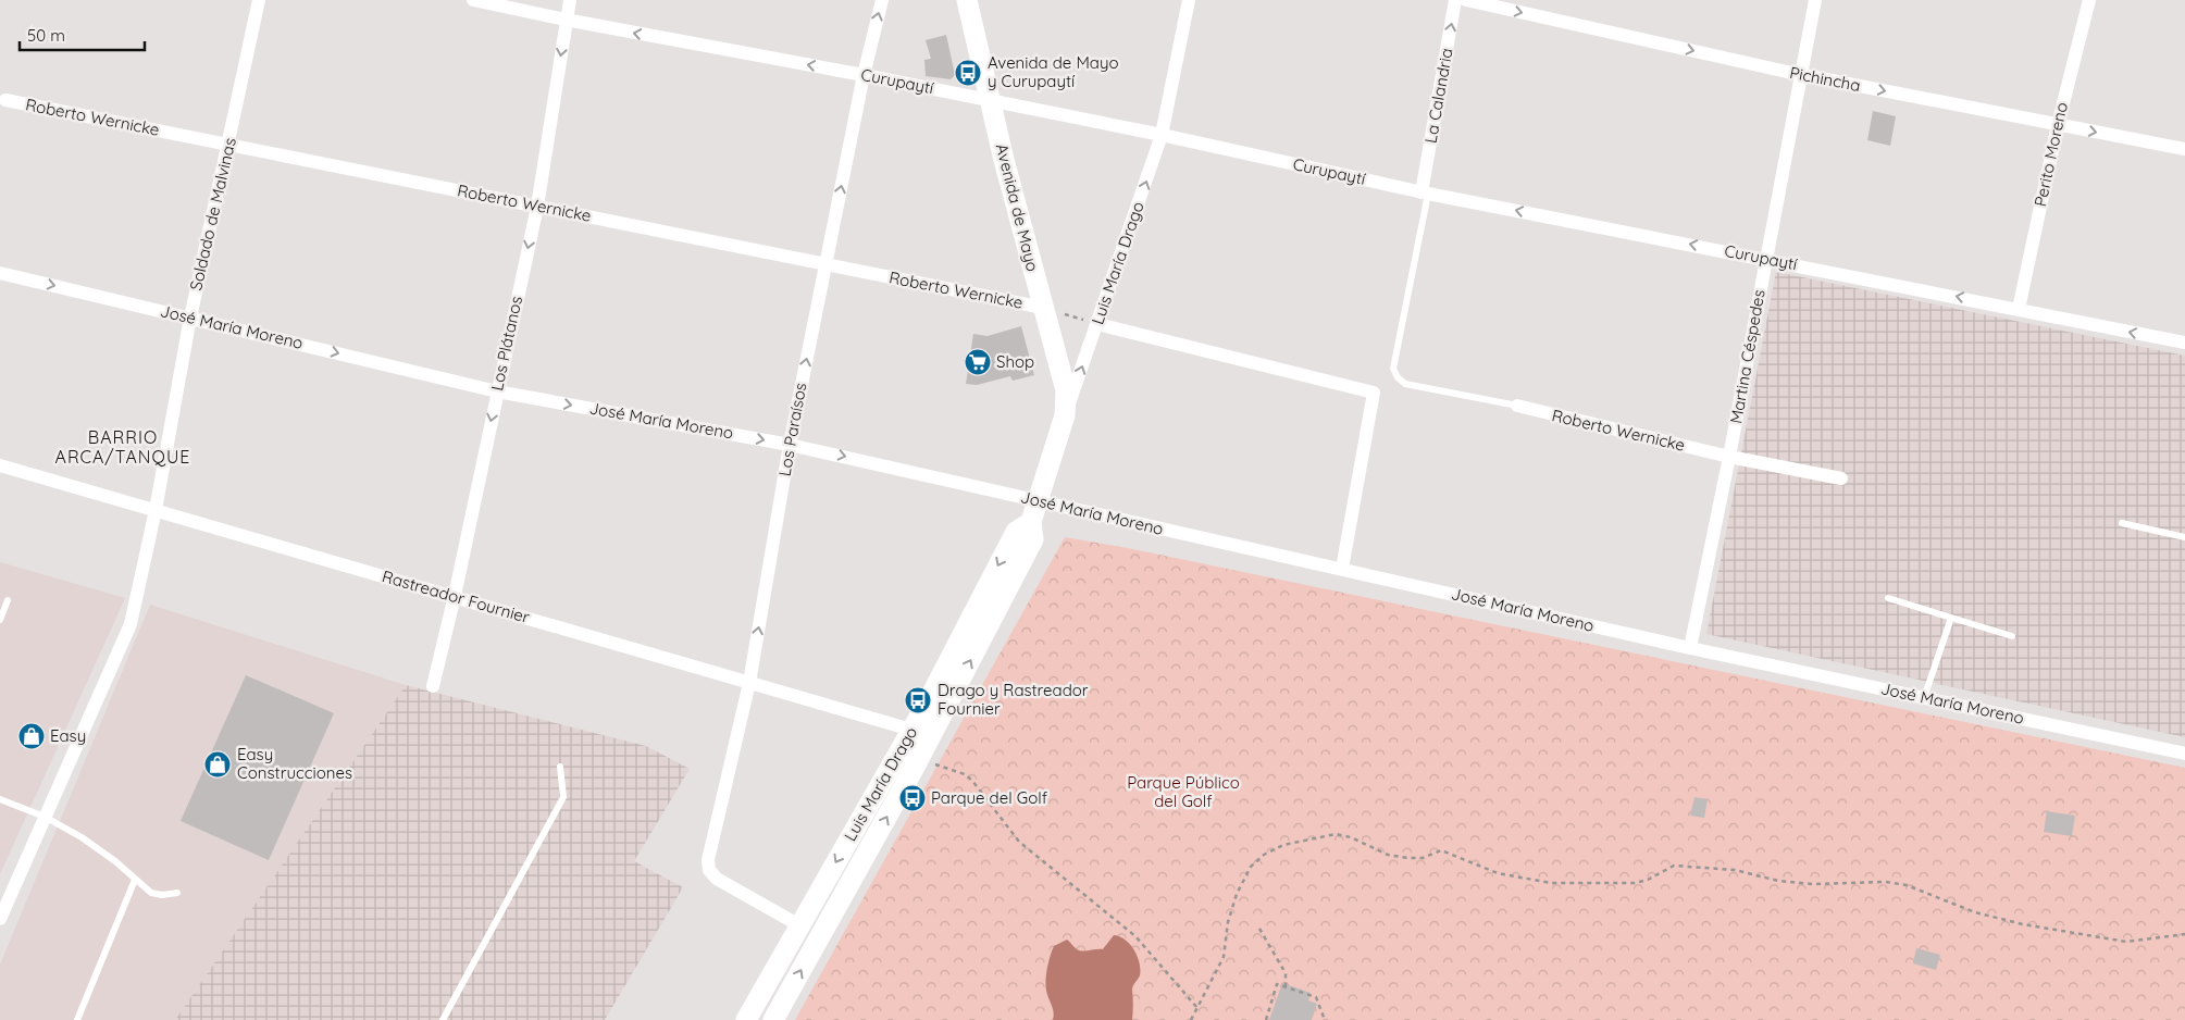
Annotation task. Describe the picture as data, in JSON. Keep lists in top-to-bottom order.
{
  "streets": {
    "main road": ["Avenida de Mayo", "Luis María Drago"],
    "street": [
      "Pichincha",
      "Curupaytí",
      "La Calandria",
      "Roberto Wernicke",
      "Perito Moreno",
      "Soldado de Malvinas",
      "José María Moreno",
      "Los Plátanos",
      "Martina Céspedes",
      "Los Paraísos",
      "Rastreador Fournier"
    ]
  },
  "crossings": [
    ["Pichincha", "Perito Moreno"],
    ["Pichincha", "Martina Céspedes"],
    ["Curupaytí", "La Calandria"],
    ["Curupaytí", "Perito Moreno"],
    ["Curupaytí", "Avenida de Mayo"],
    ["Curupaytí", "Luis María Drago"],
    ["Curupaytí", "Los Plátanos"],
    ["Curupaytí", "Martina Céspedes"],
    ["Curupaytí", "Los Paraísos"],
    ["La Calandria", "Roberto Wernicke"],
    ["Roberto Wernicke", "Avenida de Mayo"],
    ["Roberto Wernicke", "Soldado de Malvinas"],
    ["Roberto Wernicke", "Los Plátanos"],
    ["Roberto Wernicke", "Martina Céspedes"],
    ["Roberto Wernicke", "Los Paraísos"],
    ["Avenida de Mayo", "Luis María Drago"],
    ["Soldado de Malvinas", "José María Moreno"],
    ["Soldado de Malvinas", "Rastreador Fournier"],
    ["Luis María Drago", "José María Moreno"],
    ["Luis María Drago", "Los Paraísos"],
    ["Luis María Drago", "Rastreador Fournier"],
    ["José María Moreno", "Los Plátanos"],
    ["José María Moreno", "Martina Céspedes"],
    ["José María Moreno", "Los Paraísos"],
    ["Los Plátanos", "Rastreador Fournier"],
    ["Los Paraísos", "Rastreador Fournier"]
  ],
  "one_way": [
    "Pichincha",
    "Curupaytí",
    "La Calandria",
    "José María Moreno",
    "Los Plátanos",
    "Los Paraísos"
  ],
  "districts": ["BARRIO ARCA/TANQUE"],
  "parks": ["Parque Público del Golf"],
  "places": {
    "bus stop": ["Avenida de Mayo y Curupaytí", "Drago y Rastreador Fournier", "Parque del Golf"],
    "supermarket": ["Shop"],
    "shop": ["Easy", "Easy Construcciones"]
  },
  "scale_bar": "50 m"
}
